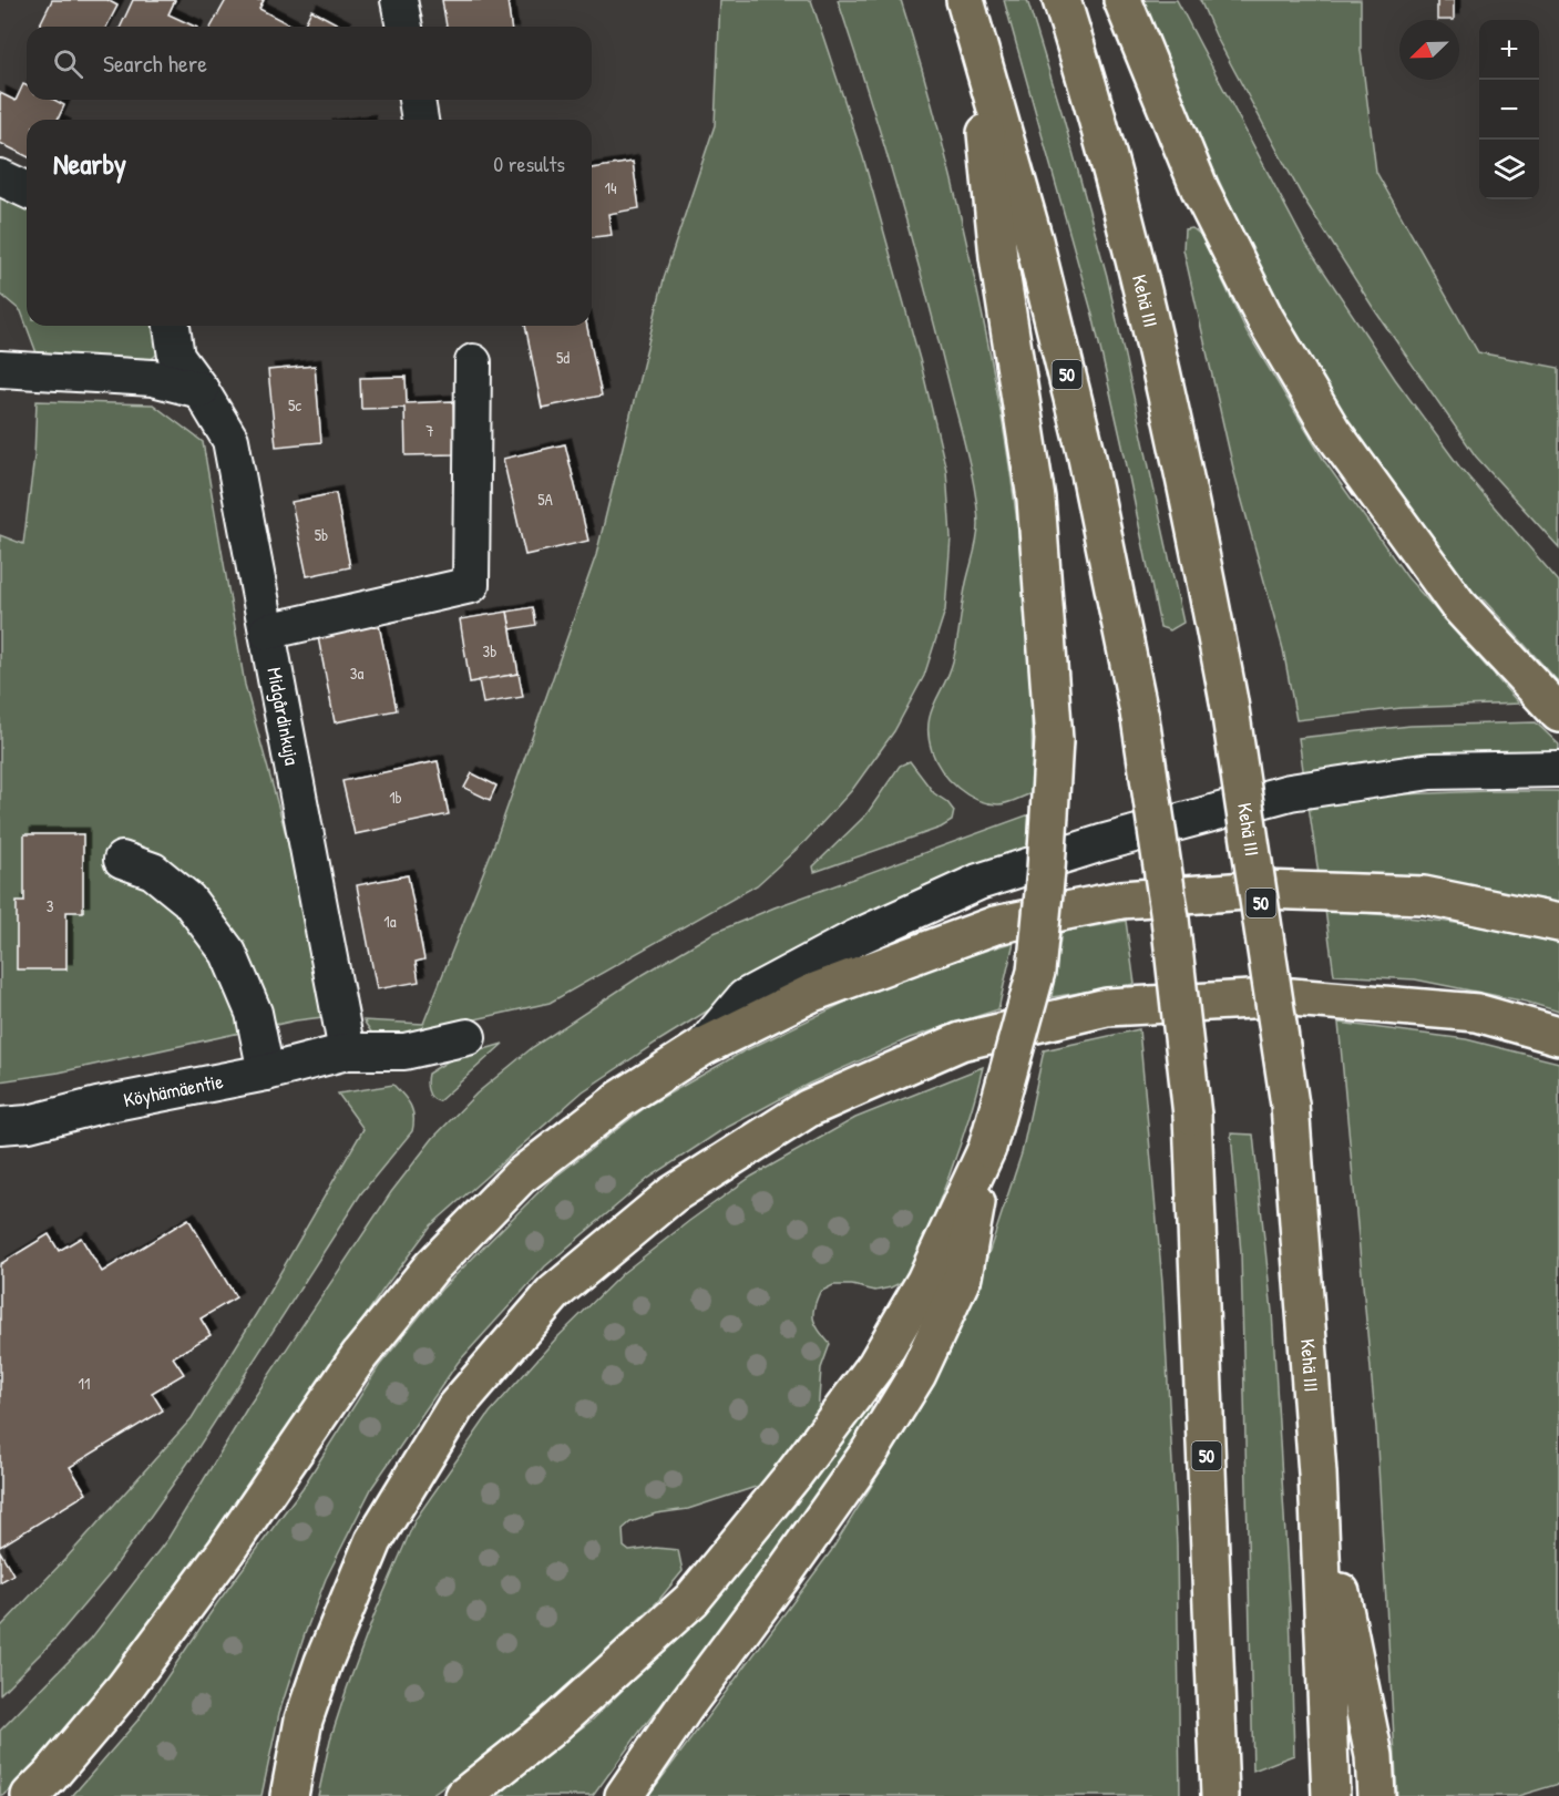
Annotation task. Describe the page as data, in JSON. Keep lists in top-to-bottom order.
{
  "streets": {
    "highway": ["Kehä III", "50"],
    "street": ["Midgårdinkuja", "Köyhämäentie"]
  },
  "crossings": [
    ["Midgårdinkuja", "Köyhämäentie"]
  ],
  "house_numbers": [
    "14",
    "5d",
    "5c",
    "7",
    "5A",
    "5b",
    "3b",
    "3a",
    "1b",
    "3",
    "1a",
    "11"
  ],
  "north": "bottom left",
  "page": {
    "map_buttons": ["+", "−"],
    "search": "Search here",
    "heading": ["Nearby", "0 results"]
  }
}
